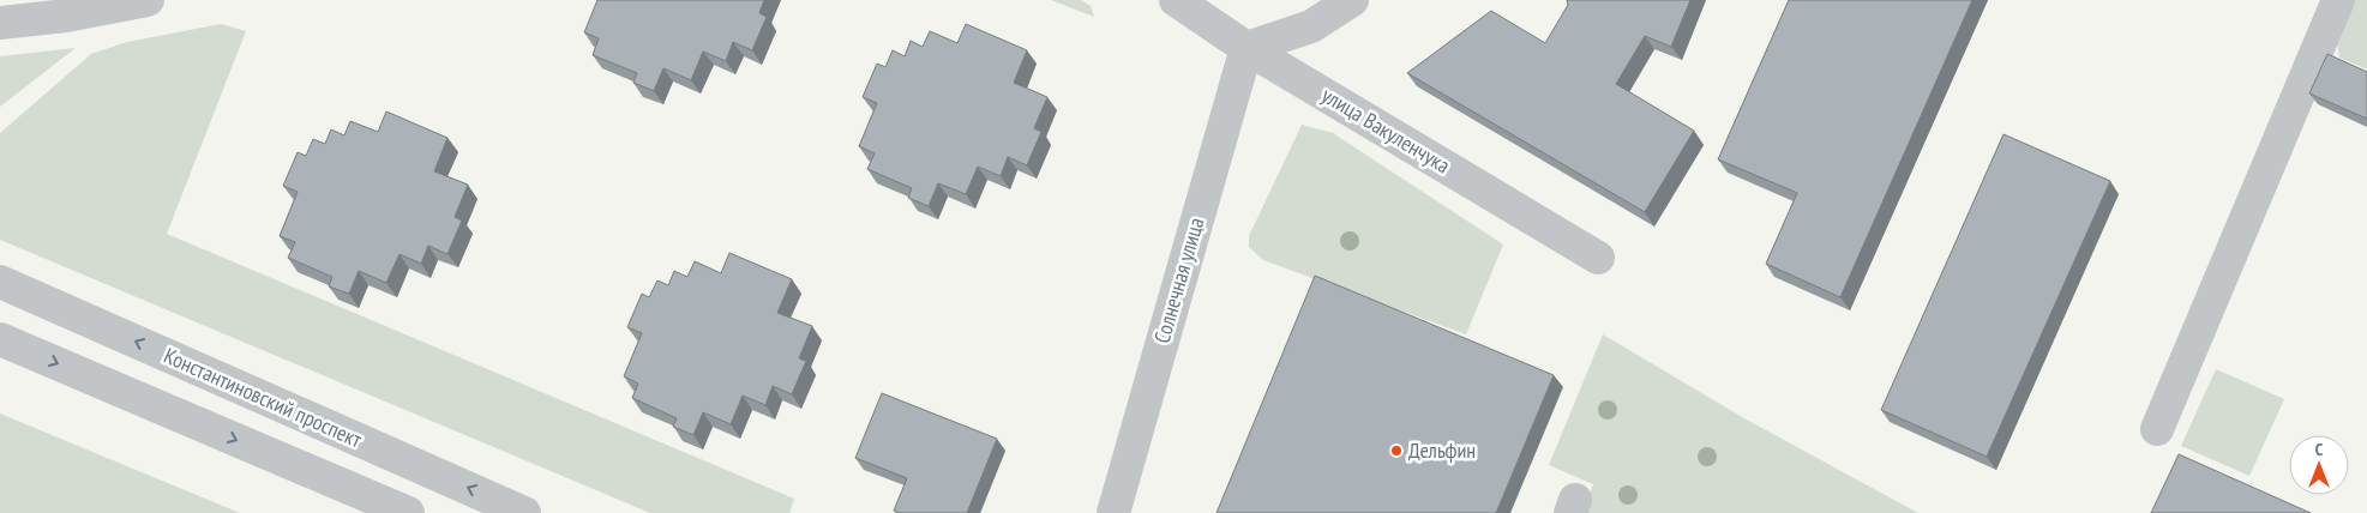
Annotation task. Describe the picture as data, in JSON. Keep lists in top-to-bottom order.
{
  "streets": {
    "street": ["улица Вакуленчука", "Солнечная улица", "Константиновский проспект"]
  },
  "crossings": [
    ["улица Вакуленчука", "Солнечная улица"]
  ],
  "places": ["Дельфин"],
  "north": "top"
}
